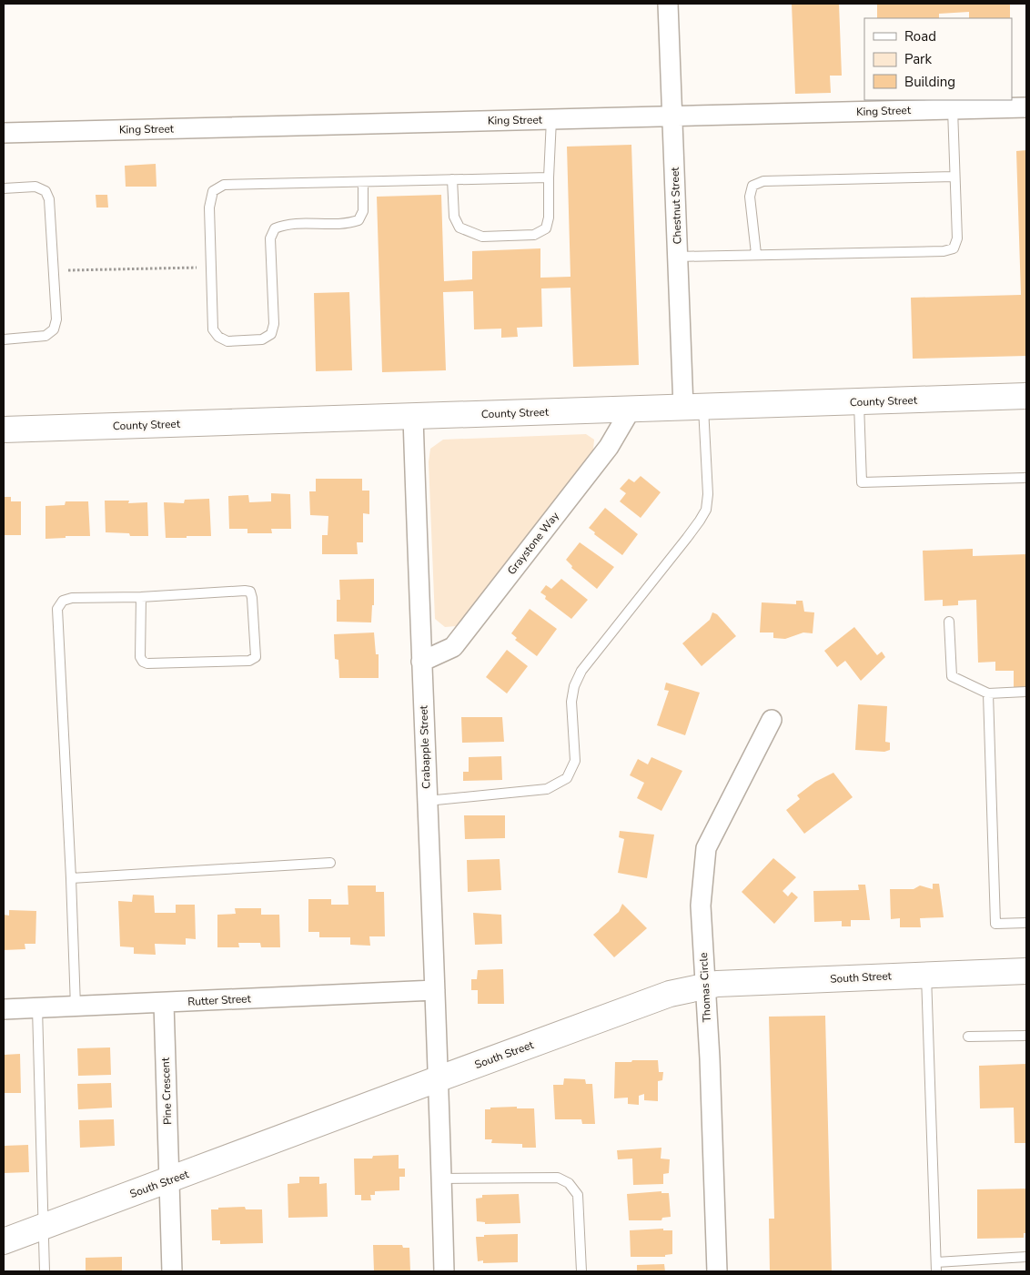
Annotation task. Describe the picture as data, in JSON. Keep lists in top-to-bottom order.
{
  "streets": {
    "street": [
      "King Street",
      "Chestnut Street",
      "County Street",
      "Graystone Way",
      "Crabapple Street",
      "South Street",
      "Thomas Circle",
      "Rutter Street",
      "Pine Crescent"
    ]
  },
  "crossings": [
    ["King Street", "Chestnut Street"],
    ["Chestnut Street", "County Street"],
    ["County Street", "Graystone Way"],
    ["County Street", "Crabapple Street"],
    ["Graystone Way", "Crabapple Street"],
    ["Crabapple Street", "South Street"],
    ["Crabapple Street", "Rutter Street"],
    ["South Street", "Thomas Circle"],
    ["South Street", "Pine Crescent"],
    ["Rutter Street", "Pine Crescent"]
  ],
  "legend": ["Road", "Park", "Building"]
}
